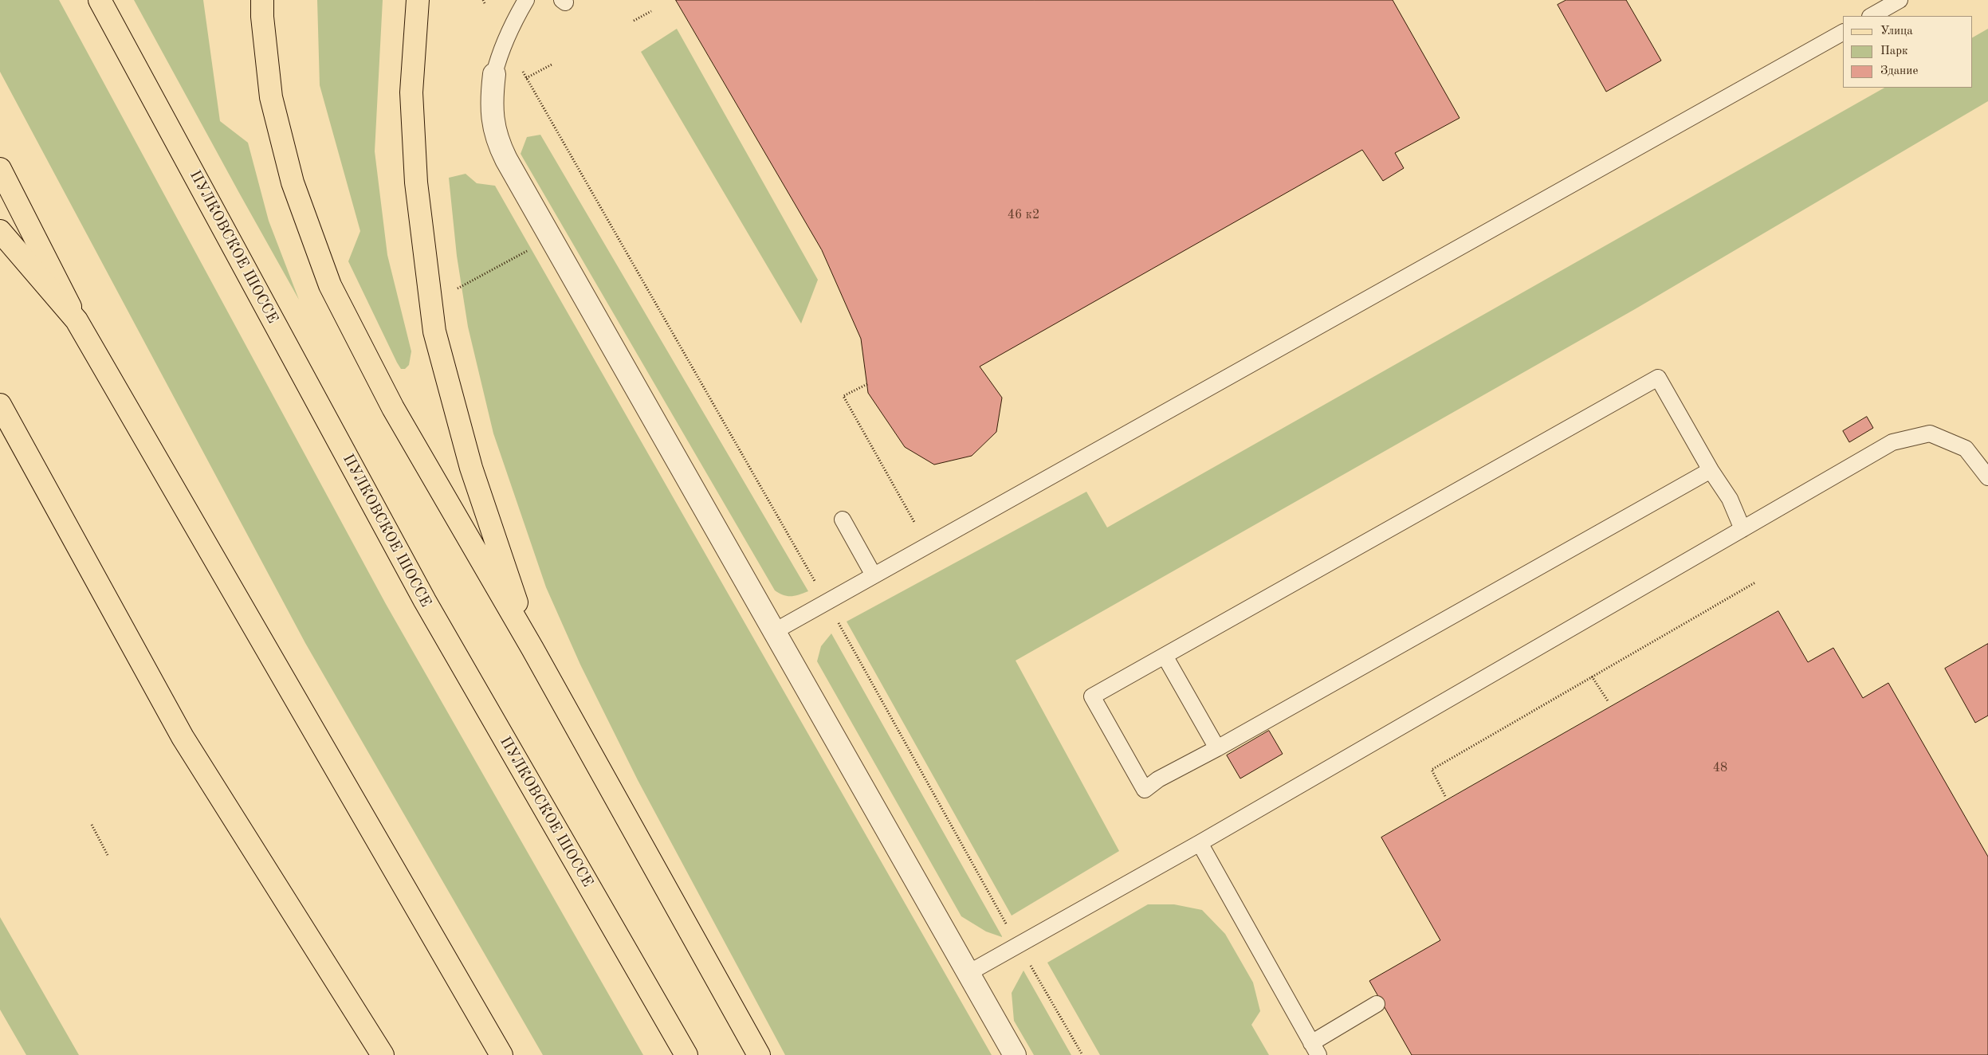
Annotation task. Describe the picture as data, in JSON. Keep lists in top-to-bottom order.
{
  "streets": {
    "main road": ["ПУЛКОВСКОЕ ШОССЕ"]
  },
  "house_numbers": ["46 к2", "48"],
  "legend": ["Улица", "Парк", "Здание"]
}
